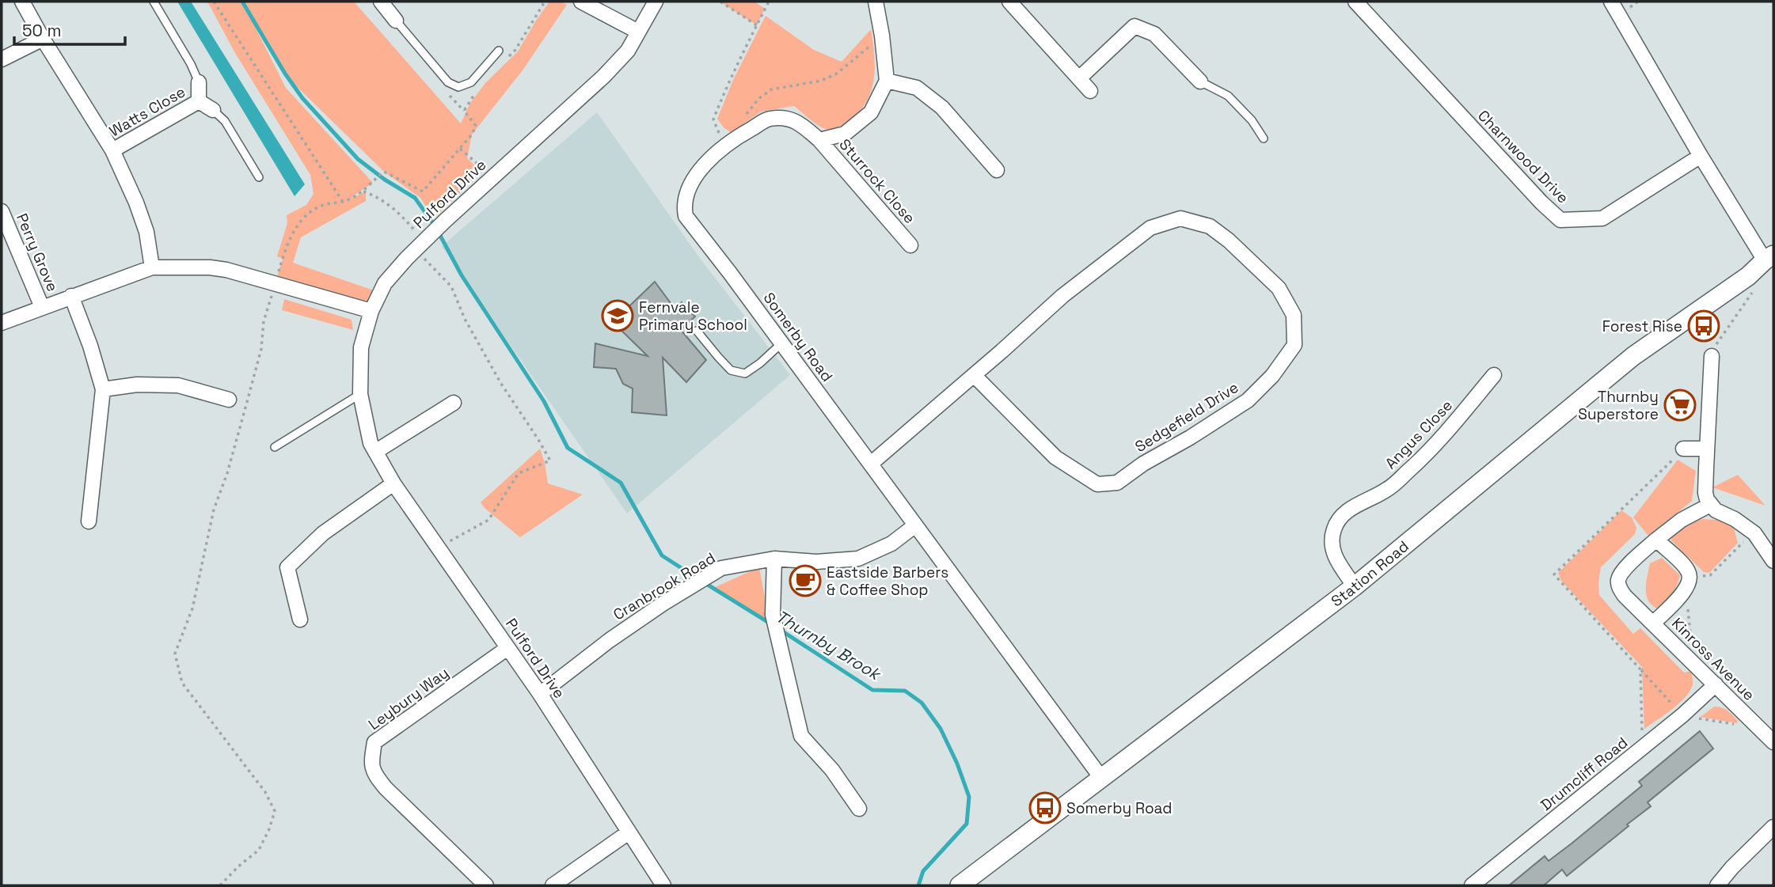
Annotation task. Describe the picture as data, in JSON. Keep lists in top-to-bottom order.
{
  "streets": {
    "street": [
      "Watts Close",
      "Charnwood Drive",
      "Sturrock Close",
      "Pulford Drive",
      "Perry Grove",
      "Somerby Road",
      "Sedgefield Drive",
      "Angus Close",
      "Station Road",
      "Cranbrook Road",
      "Kinross Avenue",
      "Leybury Way",
      "Drumcliff Road"
    ]
  },
  "crossings": [
    ["Sturrock Close", "Somerby Road"],
    ["Pulford Drive", "Cranbrook Road"],
    ["Pulford Drive", "Leybury Way"],
    ["Somerby Road", "Sedgefield Drive"],
    ["Somerby Road", "Station Road"],
    ["Somerby Road", "Cranbrook Road"],
    ["Angus Close", "Station Road"],
    ["Kinross Avenue", "Drumcliff Road"]
  ],
  "water": ["Thurnby Brook"],
  "places": {
    "school or university": ["Fernvale Primary School"],
    "bus stop": ["Forest Rise", "Somerby Road"],
    "supermarket": ["Thurnby Superstore"],
    "cafe": ["Eastside Barbers & Coffee Shop"]
  },
  "scale_bar": "50 m"
}
